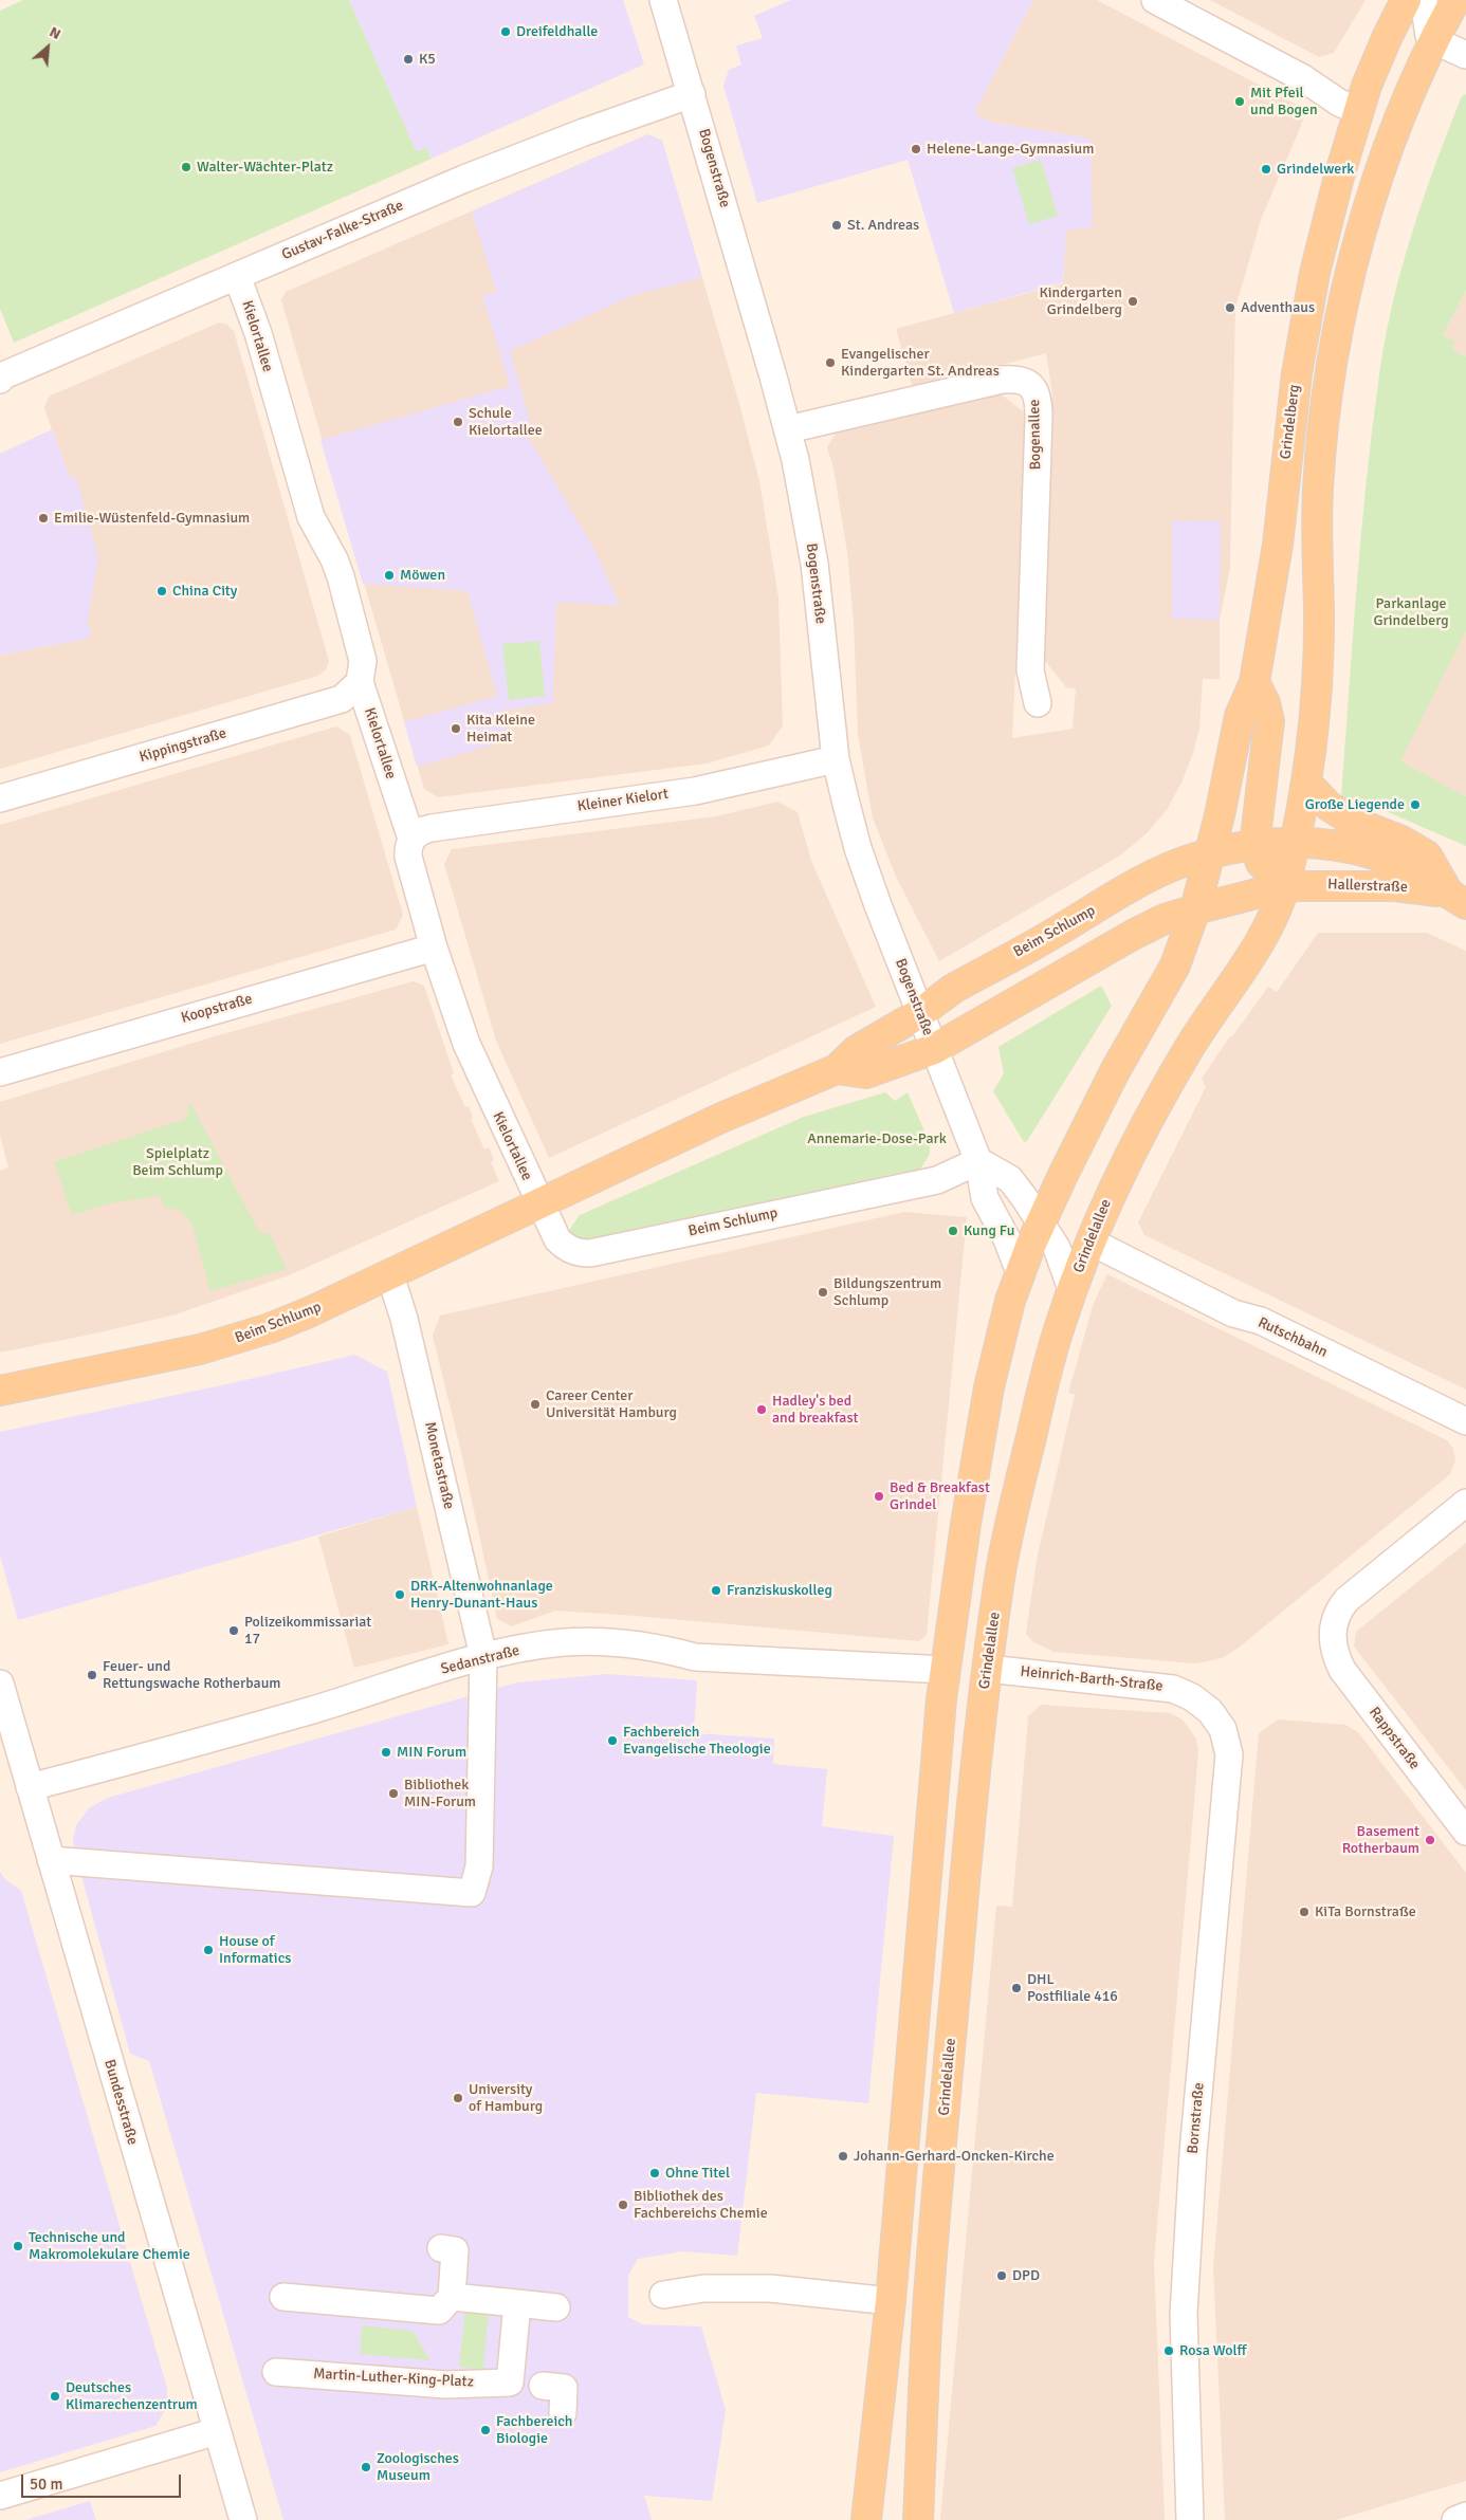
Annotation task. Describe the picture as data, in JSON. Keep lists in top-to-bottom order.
{
  "streets": {
    "main road": [
      "Grindelberg",
      "Hallerstraße",
      "Beim Schlump",
      "Grindelallee"
    ],
    "street": [
      "Bogenstraße",
      "Gustav-Falke-Straße",
      "Kielortallee",
      "Bogenallee",
      "Kippingstraße",
      "Kleiner Kielort",
      "Koopstraße",
      "Rutschbahn",
      "Monetastraße",
      "Sedanstraße",
      "Heinrich-Barth-Straße",
      "Rappstraße",
      "Bundesstraße",
      "Bornstraße",
      "Martin-Luther-King-Platz"
    ]
  },
  "crossings": [
    ["Bogenstraße", "Gustav-Falke-Straße"],
    ["Bogenstraße", "Bogenallee"],
    ["Bogenstraße", "Kleiner Kielort"],
    ["Bogenstraße", "Beim Schlump"],
    ["Gustav-Falke-Straße", "Kielortallee"],
    ["Kielortallee", "Kippingstraße"],
    ["Kielortallee", "Kleiner Kielort"],
    ["Kielortallee", "Beim Schlump"],
    ["Kielortallee", "Koopstraße"],
    ["Grindelberg", "Beim Schlump"],
    ["Hallerstraße", "Beim Schlump"],
    ["Hallerstraße", "Grindelallee"],
    ["Beim Schlump", "Grindelallee"],
    ["Beim Schlump", "Monetastraße"],
    ["Grindelallee", "Rutschbahn"],
    ["Grindelallee", "Heinrich-Barth-Straße"],
    ["Monetastraße", "Sedanstraße"],
    ["Monetastraße", "Bundesstraße"],
    ["Sedanstraße", "Bundesstraße"],
    ["Heinrich-Barth-Straße", "Bornstraße"]
  ],
  "parks": ["Parkanlage Grindelberg", "Annemarie-Dose-Park", "Spielplatz Beim Schlump"],
  "places": [
    "Dreifeldhalle",
    "K5",
    "Mit Pfeil und Bogen",
    "Helene-Lange-Gymnasium",
    "Walter-Wächter-Platz",
    "Grindelwerk",
    "St. Andreas",
    "Kindergarten Grindelberg",
    "Adventhaus",
    "Evangelischer Kindergarten St. Andreas",
    "Schule Kielortallee",
    "Emilie-Wüstenfeld-Gymnasium",
    "Möwen",
    "China City",
    "Kita Kleine Heimat",
    "Große Liegende",
    "Kung Fu",
    "Bildungszentrum Schlump",
    "Career Center Universität Hamburg",
    "Hadley's bed and breakfast",
    "Bed & Breakfast Grindel",
    "Franziskuskolleg",
    "DRK-Altenwohnanlage Henry-Dunant-Haus",
    "Polizeikommissariat 17",
    "Feuer- und Rettungswache Rotherbaum",
    "Fachbereich Evangelische Theologie",
    "MIN Forum",
    "Bibliothek MIN-Forum",
    "Basement Rotherbaum",
    "KiTa Bornstraße",
    "House of Informatics",
    "DHL Postfiliale 416",
    "University of Hamburg",
    "Johann-Gerhard-Oncken-Kirche",
    "Ohne Titel",
    "Bibliothek des Fachbereichs Chemie",
    "Technische und Makromolekulare Chemie",
    "DPD",
    "Rosa Wolff",
    "Deutsches Klimarechenzentrum",
    "Fachbereich Biologie",
    "Zoologisches Museum"
  ],
  "scale_bar": "50 m",
  "north": "top right"
}
